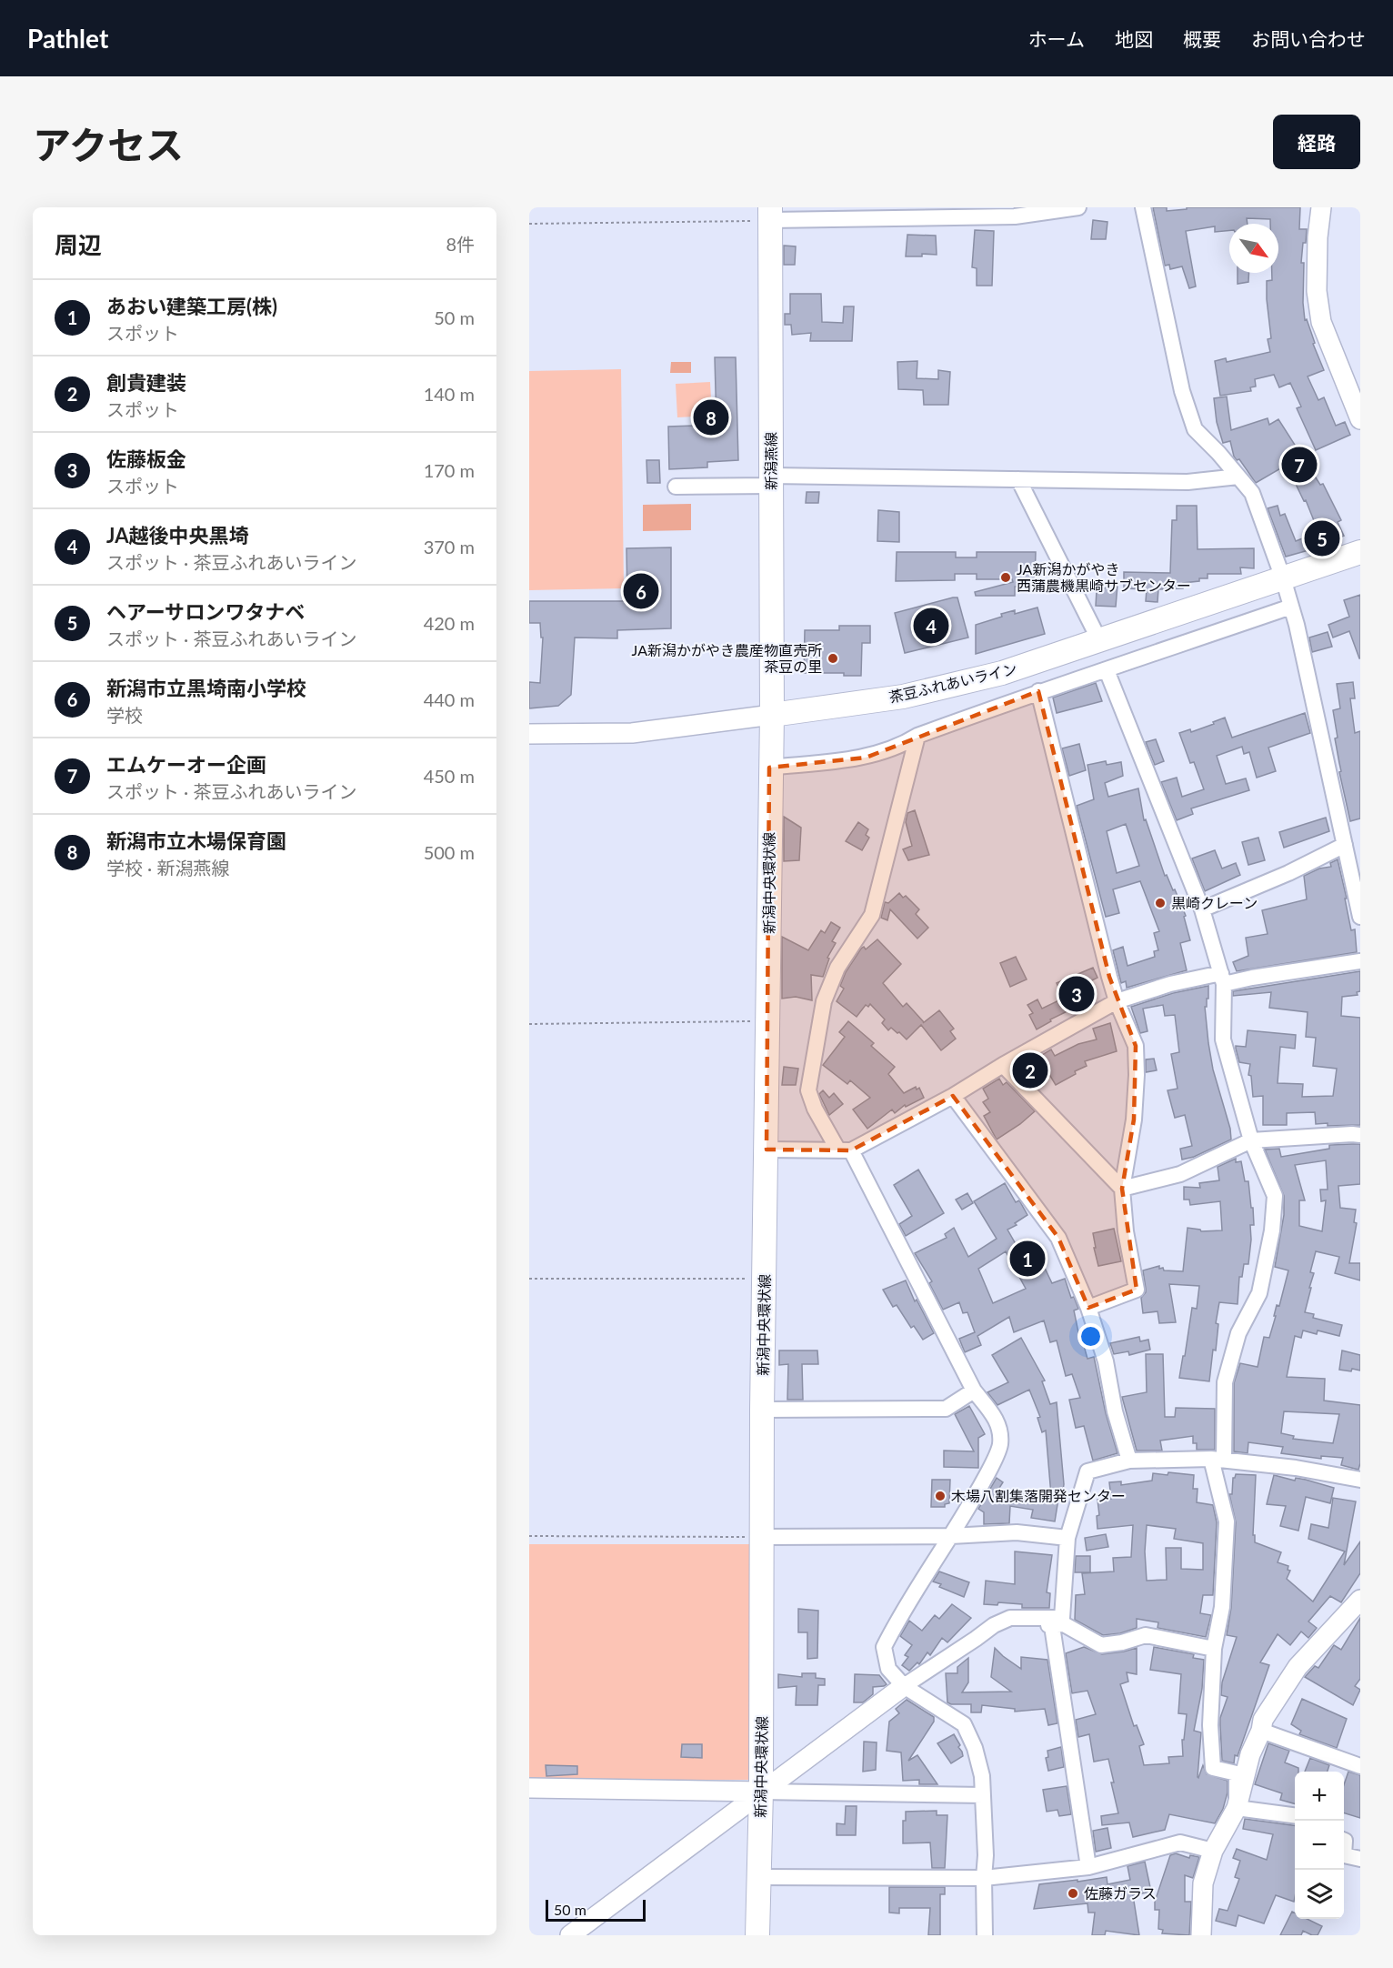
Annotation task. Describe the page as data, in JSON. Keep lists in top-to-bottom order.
{
  "streets": {
    "main road": ["新潟燕線", "茶豆ふれあいライン", "新潟中央環状線"]
  },
  "crossings": [
    ["新潟燕線", "茶豆ふれあいライン"],
    ["新潟燕線", "新潟中央環状線"],
    ["茶豆ふれあいライン", "新潟中央環状線"]
  ],
  "places": [
    "JA新潟かがやき 西蒲農機黒崎サブセンター",
    "JA新潟かがやき農産物直売所 茶豆の里",
    "黒崎クレーン",
    "木場八割集落開発センター",
    "佐藤ガラス"
  ],
  "scale_bar": "50 m",
  "north": "bottom right",
  "page": {
    "header": "Pathlet",
    "nav": [
      "ホーム",
      "地図",
      "概要",
      "お問い合わせ"
    ],
    "title": "アクセス",
    "buttons": "経路",
    "heading": ["周辺", "8件"],
    "list": [
      {
        "mark": "1",
        "name": "あおい建築工房(株)",
        "note": "スポット",
        "value": "50 m"
      },
      {
        "mark": "2",
        "name": "創貴建装",
        "note": "スポット",
        "value": "140 m"
      },
      {
        "mark": "3",
        "name": "佐藤板金",
        "note": "スポット",
        "value": "170 m"
      },
      {
        "mark": "4",
        "name": "JA越後中央黒埼",
        "note": "スポット · 茶豆ふれあいライン",
        "value": "370 m"
      },
      {
        "mark": "5",
        "name": "ヘアーサロンワタナベ",
        "note": "スポット · 茶豆ふれあいライン",
        "value": "420 m"
      },
      {
        "mark": "6",
        "name": "新潟市立黒埼南小学校",
        "note": "学校",
        "value": "440 m"
      },
      {
        "mark": "7",
        "name": "エムケーオー企画",
        "note": "スポット · 茶豆ふれあいライン",
        "value": "450 m"
      },
      {
        "mark": "8",
        "name": "新潟市立木場保育園",
        "note": "学校 · 新潟燕線",
        "value": "500 m"
      }
    ],
    "pins": [
      "8",
      "7",
      "5",
      "6",
      "4",
      "3",
      "2",
      "1"
    ],
    "map_buttons": ["+", "−"],
    "scale": "50 m"
  }
}
